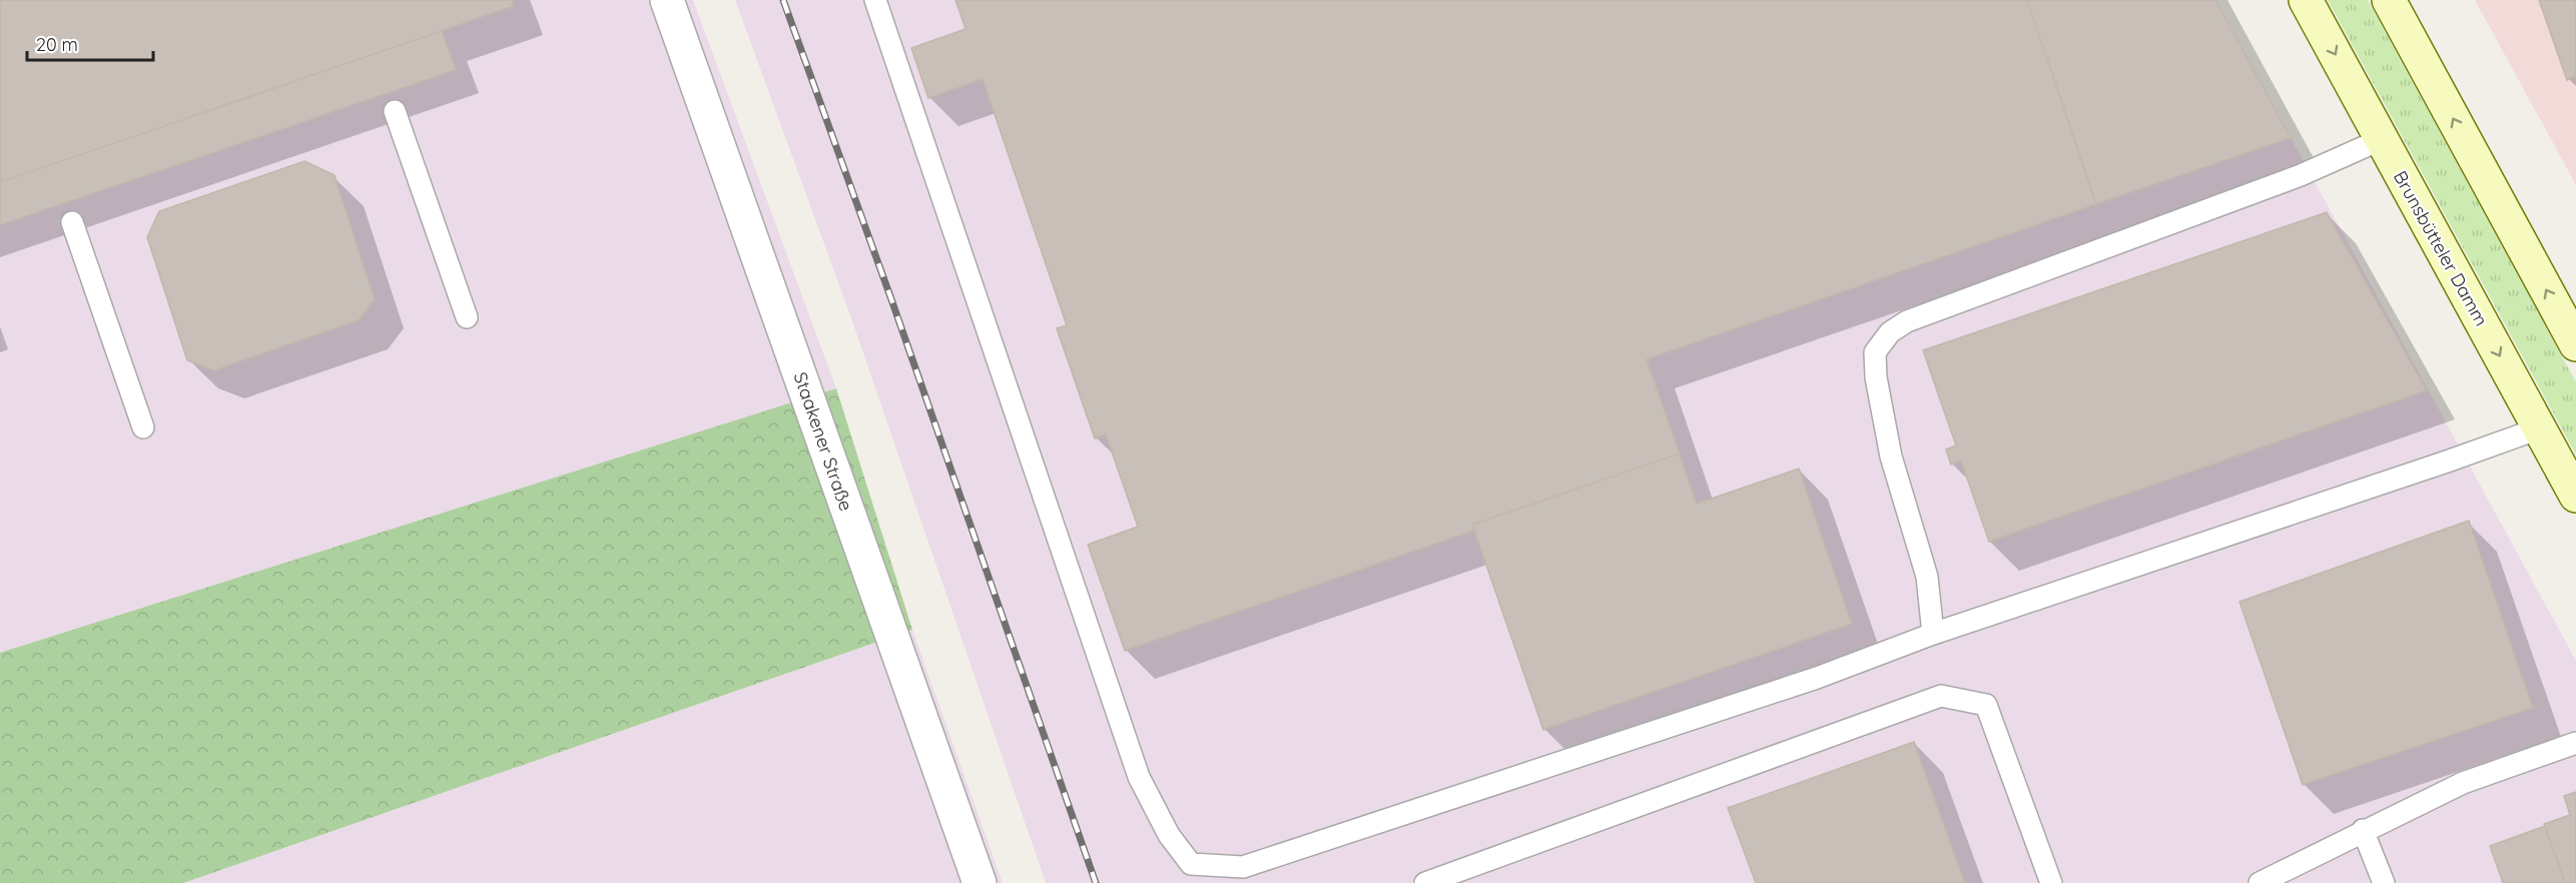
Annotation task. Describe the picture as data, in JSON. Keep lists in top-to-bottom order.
{
  "streets": {
    "main road": ["Brunsbütteler Damm"],
    "street": ["Staakener Straße"]
  },
  "scale_bar": "20 m"
}
